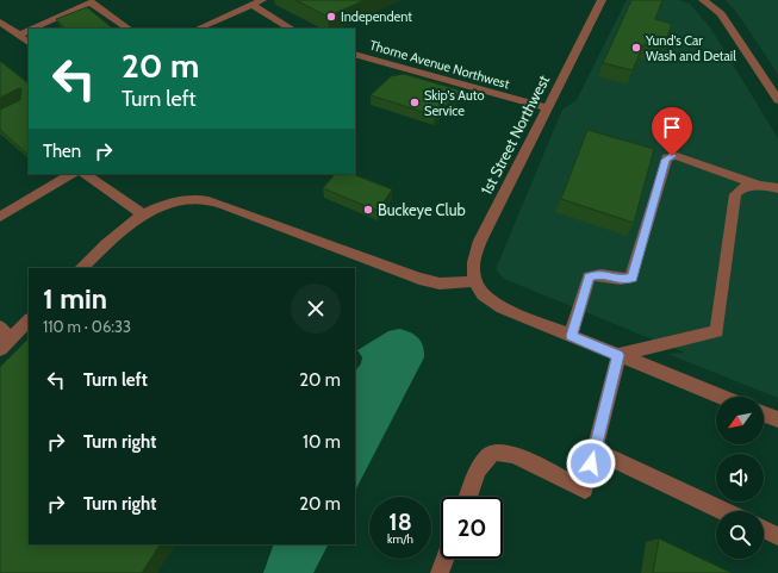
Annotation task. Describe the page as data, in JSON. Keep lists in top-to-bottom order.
{
  "streets": {
    "street": ["Thorne Avenue Northwest", "1st Street Northwest"]
  },
  "crossings": [
    ["Thorne Avenue Northwest", "1st Street Northwest"]
  ],
  "places": [
    "Independent",
    "Yund's Car Wash and Detail",
    "Skip's Auto Service",
    "Buckeye Club"
  ],
  "north": "bottom left",
  "page": {
    "turn": ["20 m", "Turn left"],
    "then": "Then",
    "heading": ["1 min", "110 m · 06:33"],
    "list": [
      {
        "name": "Turn left",
        "value": "20 m"
      },
      {
        "name": "Turn right",
        "value": "10 m"
      },
      {
        "name": "Turn right",
        "value": "20 m"
      }
    ],
    "speed": "18 km/h",
    "limit": "20"
  }
}
